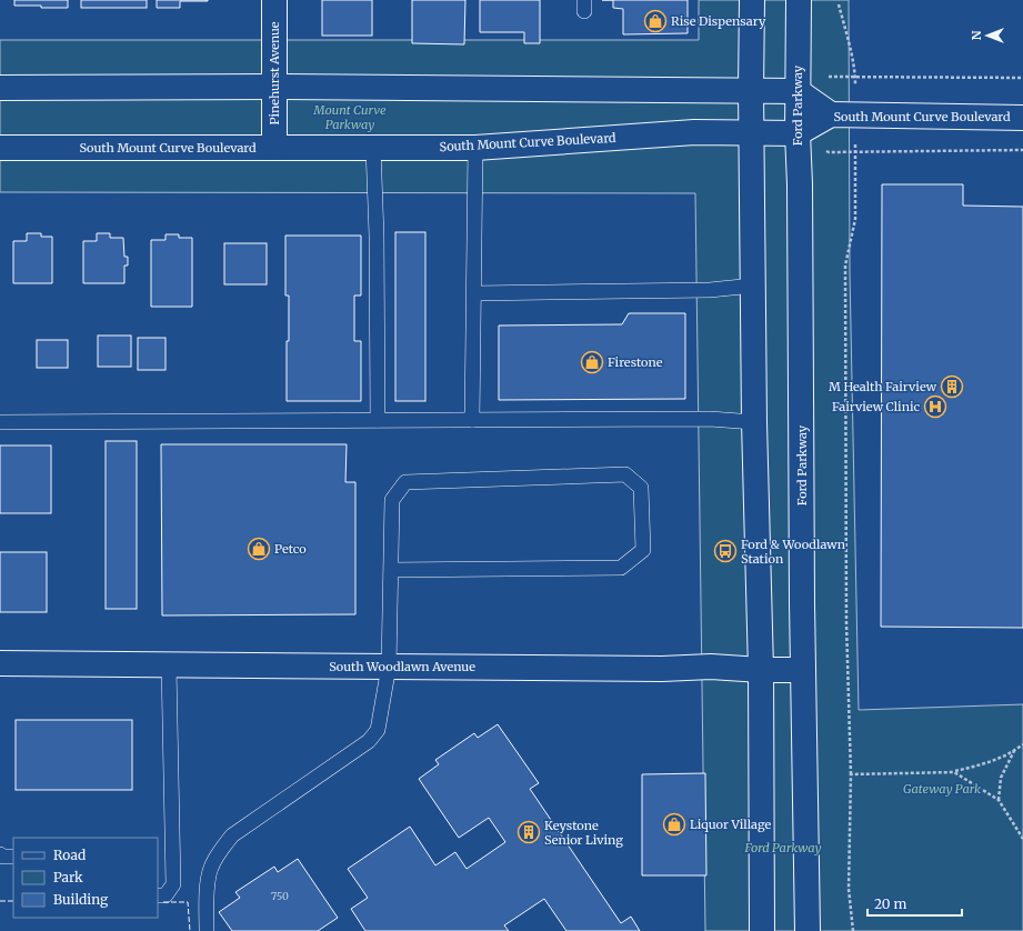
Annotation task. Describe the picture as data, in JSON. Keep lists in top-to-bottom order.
{
  "streets": {
    "street": [
      "Pinehurst Avenue",
      "Ford Parkway",
      "South Mount Curve Boulevard",
      "South Woodlawn Avenue"
    ]
  },
  "crossings": [
    ["Pinehurst Avenue", "South Mount Curve Boulevard"],
    ["Ford Parkway", "South Mount Curve Boulevard"],
    ["Ford Parkway", "South Woodlawn Avenue"]
  ],
  "parks": ["Mount Curve Parkway", "Gateway Park", "Ford Parkway"],
  "places": {
    "shop": [
      "Rise Dispensary",
      "Firestone",
      "Petco",
      "Liquor Village"
    ],
    "building": ["M Health Fairview", "Keystone Senior Living"],
    "hospital": ["Fairview Clinic"],
    "bus stop": ["Ford & Woodlawn Station"]
  },
  "house_numbers": ["750"],
  "legend": ["Road", "Park", "Building"],
  "scale_bar": "20 m",
  "north": "left"
}
